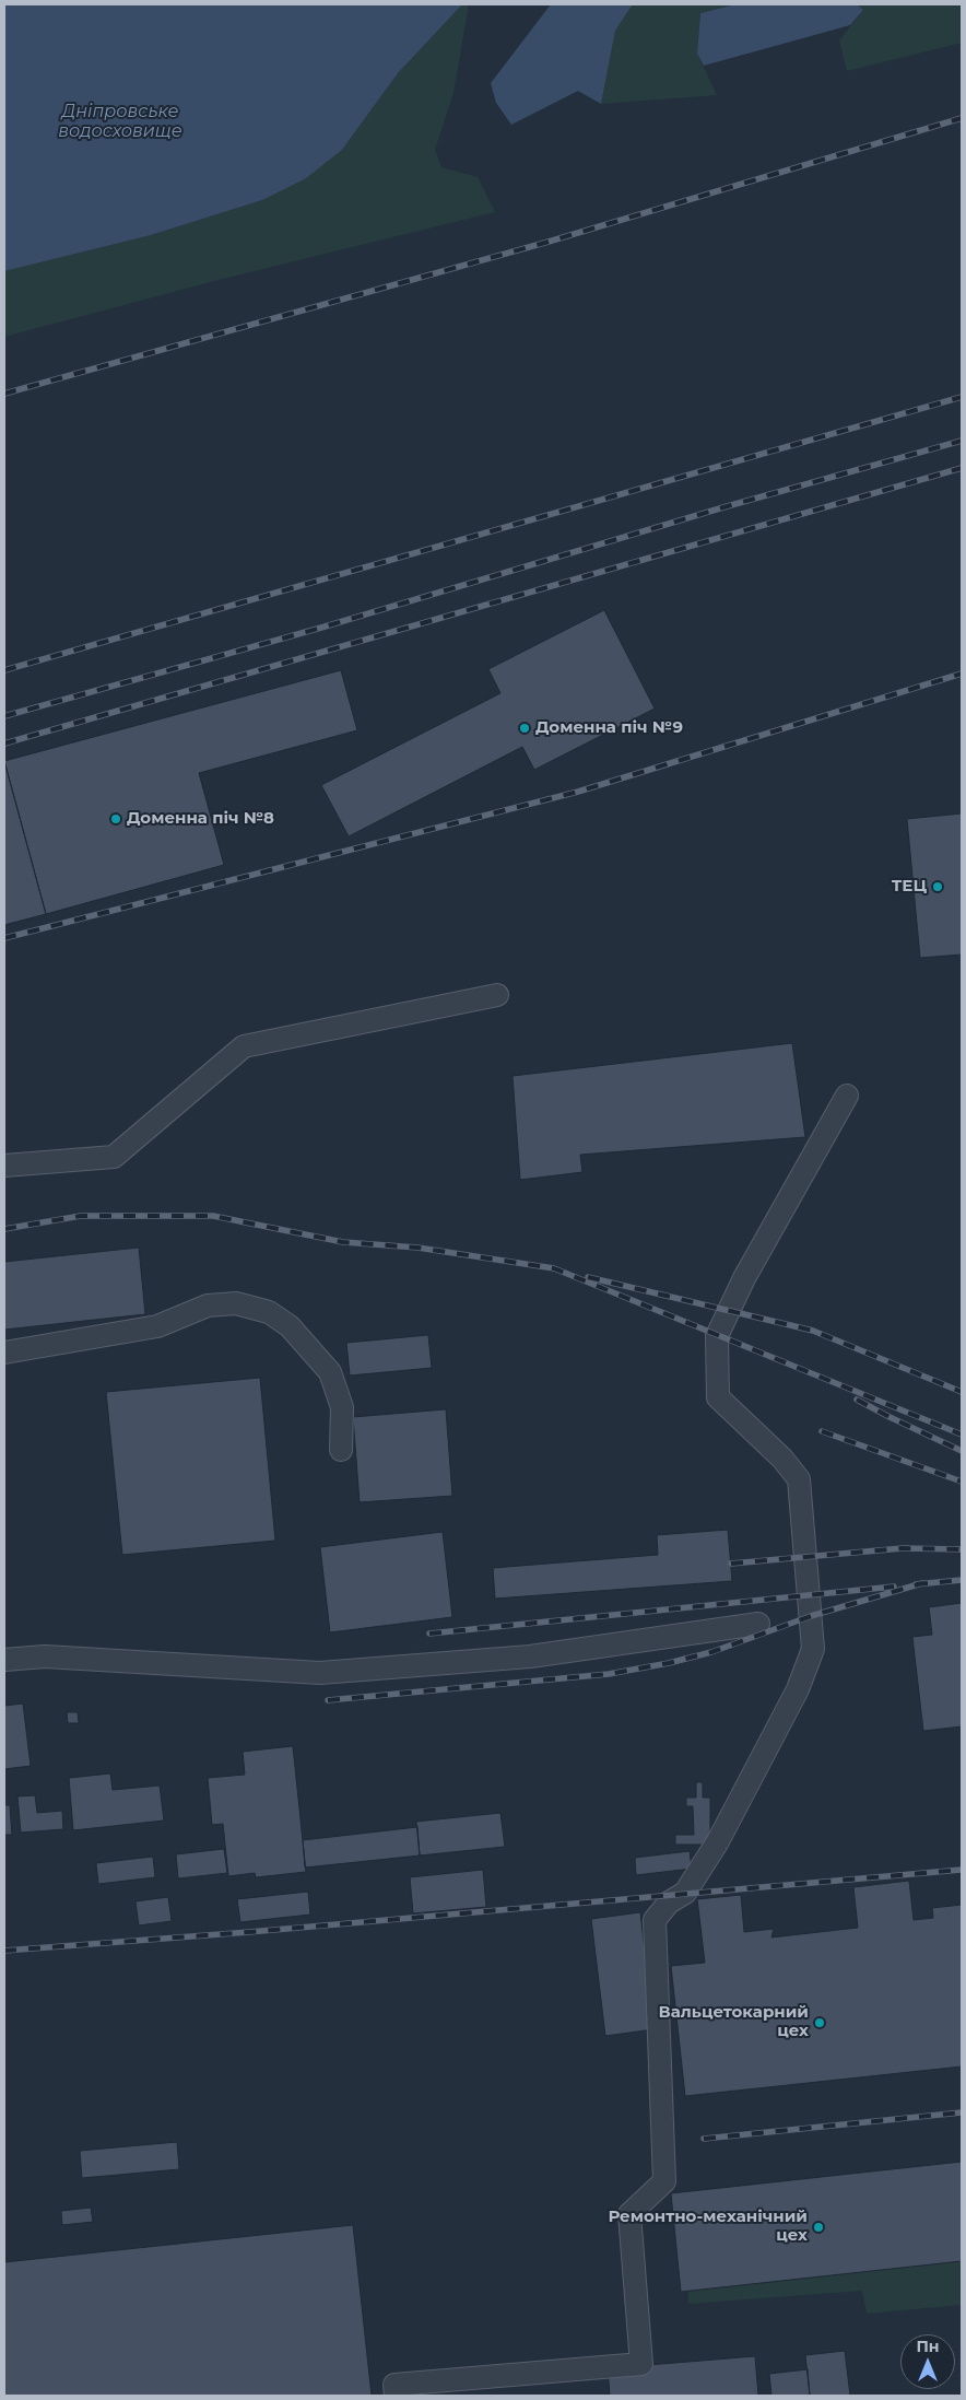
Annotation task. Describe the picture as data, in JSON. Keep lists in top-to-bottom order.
{
  "water": ["Дніпровське водосховище"],
  "places": [
    "Доменна піч №9",
    "Доменна піч №8",
    "ТЕЦ",
    "Вальцетокарний цех",
    "Ремонтно-механічний цех"
  ],
  "north": "top"
}
